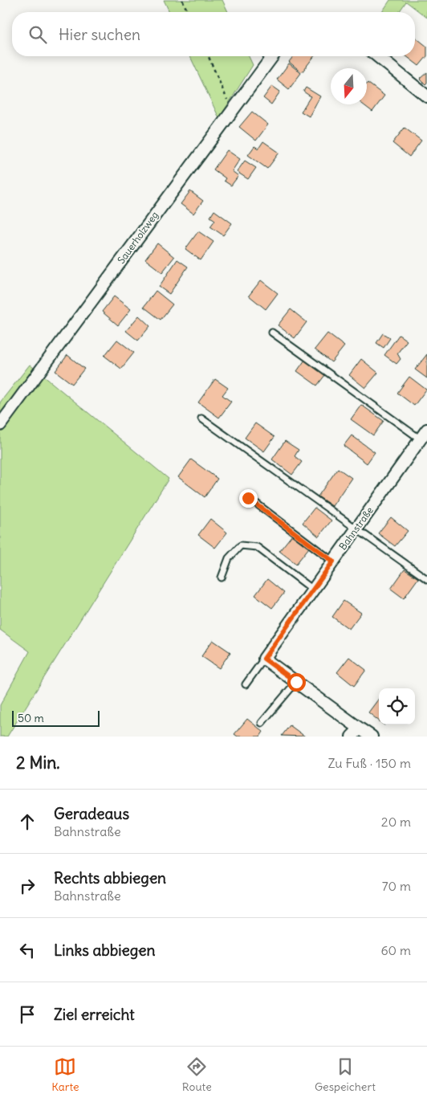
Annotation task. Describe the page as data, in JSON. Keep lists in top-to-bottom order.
{
  "streets": {
    "street": ["Sauerholzweg", "Bahnstraße"]
  },
  "scale_bar": "50 m",
  "north": "bottom",
  "page": {
    "search": "Hier suchen",
    "scale": "50 m",
    "heading": ["2 Min.", "Zu Fuß · 150 m"],
    "list": [
      ["Geradeaus", "Bahnstraße", "20 m"],
      ["Rechts abbiegen", "Bahnstraße", "70 m"],
      ["Links abbiegen", "60 m"],
      "Ziel erreicht"
    ],
    "nav": ["Karte", "Route", "Gespeichert"]
  }
}
